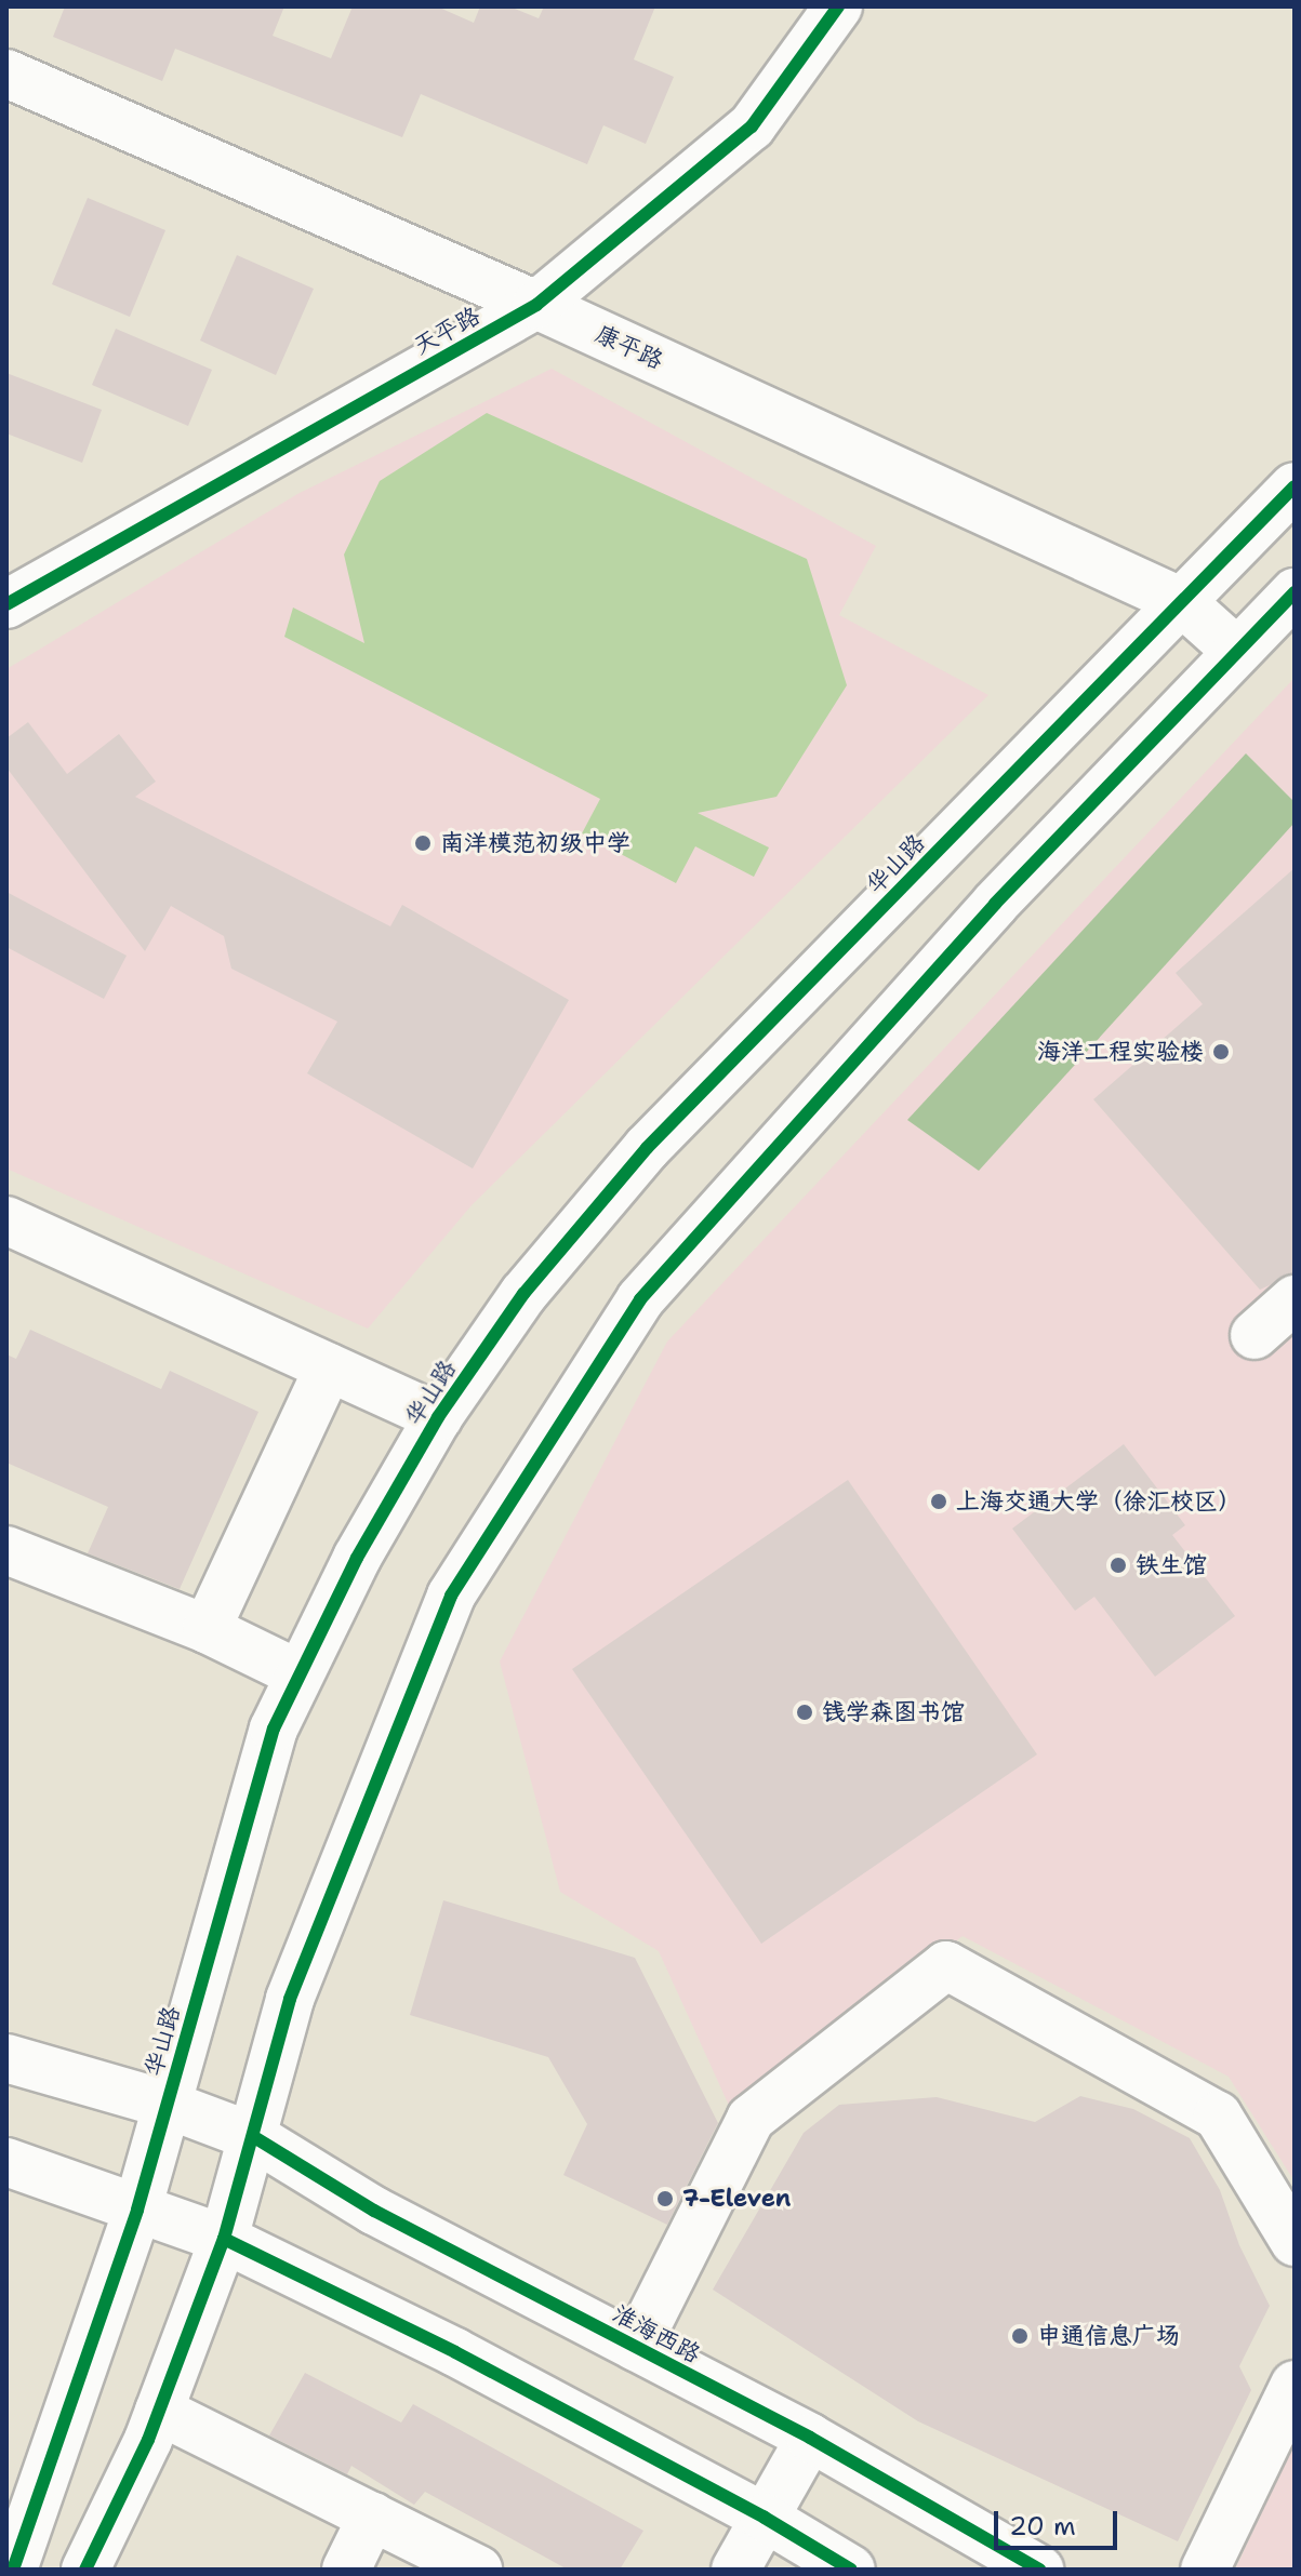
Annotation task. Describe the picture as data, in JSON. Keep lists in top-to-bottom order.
{
  "streets": {
    "main road": [
      "天平路",
      "康平路",
      "华山路",
      "淮海西路"
    ]
  },
  "crossings": [
    ["天平路", "康平路"],
    ["康平路", "华山路"],
    ["华山路", "淮海西路"]
  ],
  "places": [
    "南洋模范初级中学",
    "海洋工程实验楼",
    "上海交通大学（徐汇校区）",
    "铁生馆",
    "钱学森图书馆",
    "7-Eleven",
    "申通信息广场"
  ],
  "scale_bar": "20 m"
}
